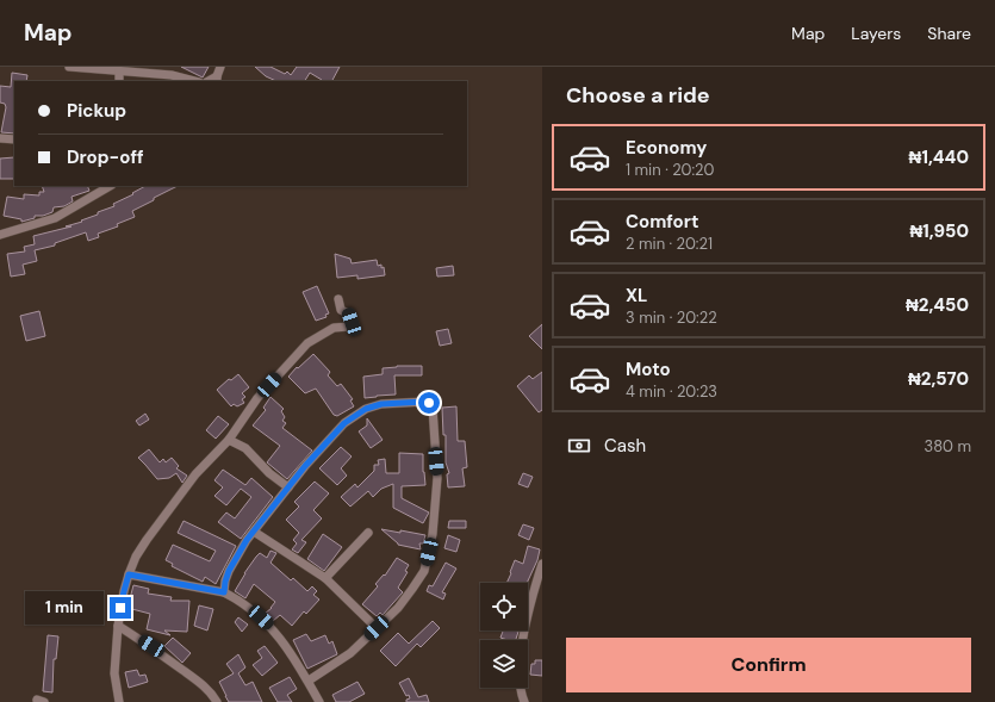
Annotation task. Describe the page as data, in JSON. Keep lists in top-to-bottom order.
{
  "page": {
    "header": "Map",
    "nav": ["Map", "Layers", "Share"],
    "heading": "Choose a ride",
    "banner": ["Pickup", "Drop-off"],
    "list": [
      {
        "name": "Economy",
        "note": "1 min · 20:20",
        "value": "₦1,440"
      },
      {
        "name": "Comfort",
        "note": "2 min · 20:21",
        "value": "₦1,950"
      },
      {
        "name": "XL",
        "note": "3 min · 20:22",
        "value": "₦2,450"
      },
      {
        "name": "Moto",
        "note": "4 min · 20:23",
        "value": "₦2,570"
      }
    ],
    "pay": ["Cash", "380 m"],
    "bubble": "1 min",
    "buttons": "Confirm"
  }
}
